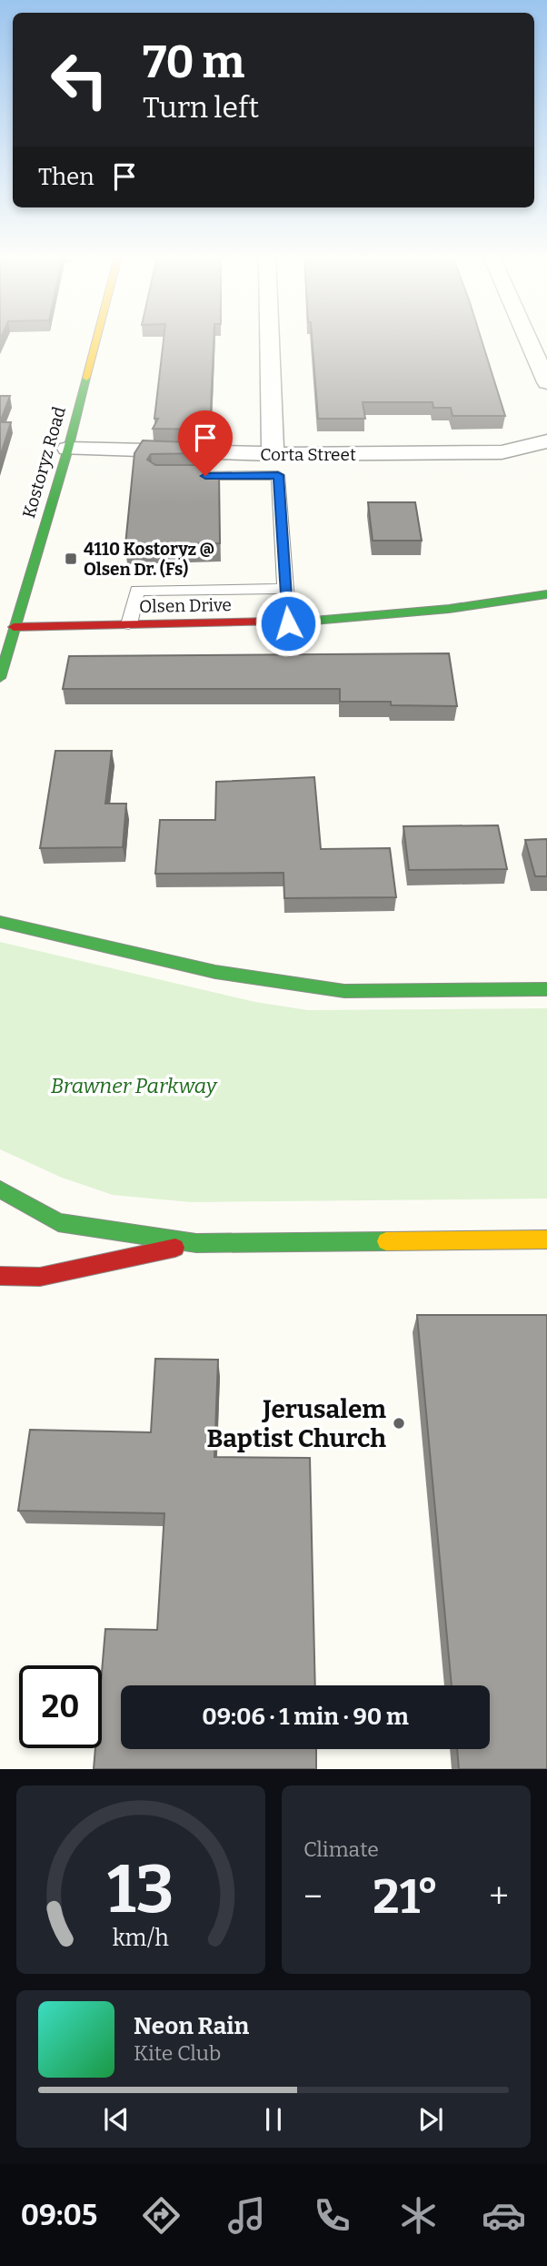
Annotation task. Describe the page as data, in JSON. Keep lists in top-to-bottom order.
{
  "streets": {
    "street": ["Corta Street", "Kostoryz Road", "Olsen Drive"]
  },
  "crossings": [
    ["Corta Street", "Kostoryz Road"],
    ["Kostoryz Road", "Olsen Drive"]
  ],
  "parks": ["Brawner Parkway"],
  "places": {
    "transit": ["4110 Kostoryz @ Olsen Dr. (Fs)"],
    "other": ["Jerusalem Baptist Church"]
  },
  "page": {
    "turn": ["70 m", "Turn left"],
    "then": "Then",
    "limit": "20",
    "trip": "09:06 · 1 min · 90 m",
    "tile": "Climate",
    "heat": ["−", "21°", "+"],
    "song": ["Neon Rain", "Kite Club"],
    "tabs": "09:05",
    "gauge": ["13", "km/h"]
  }
}
